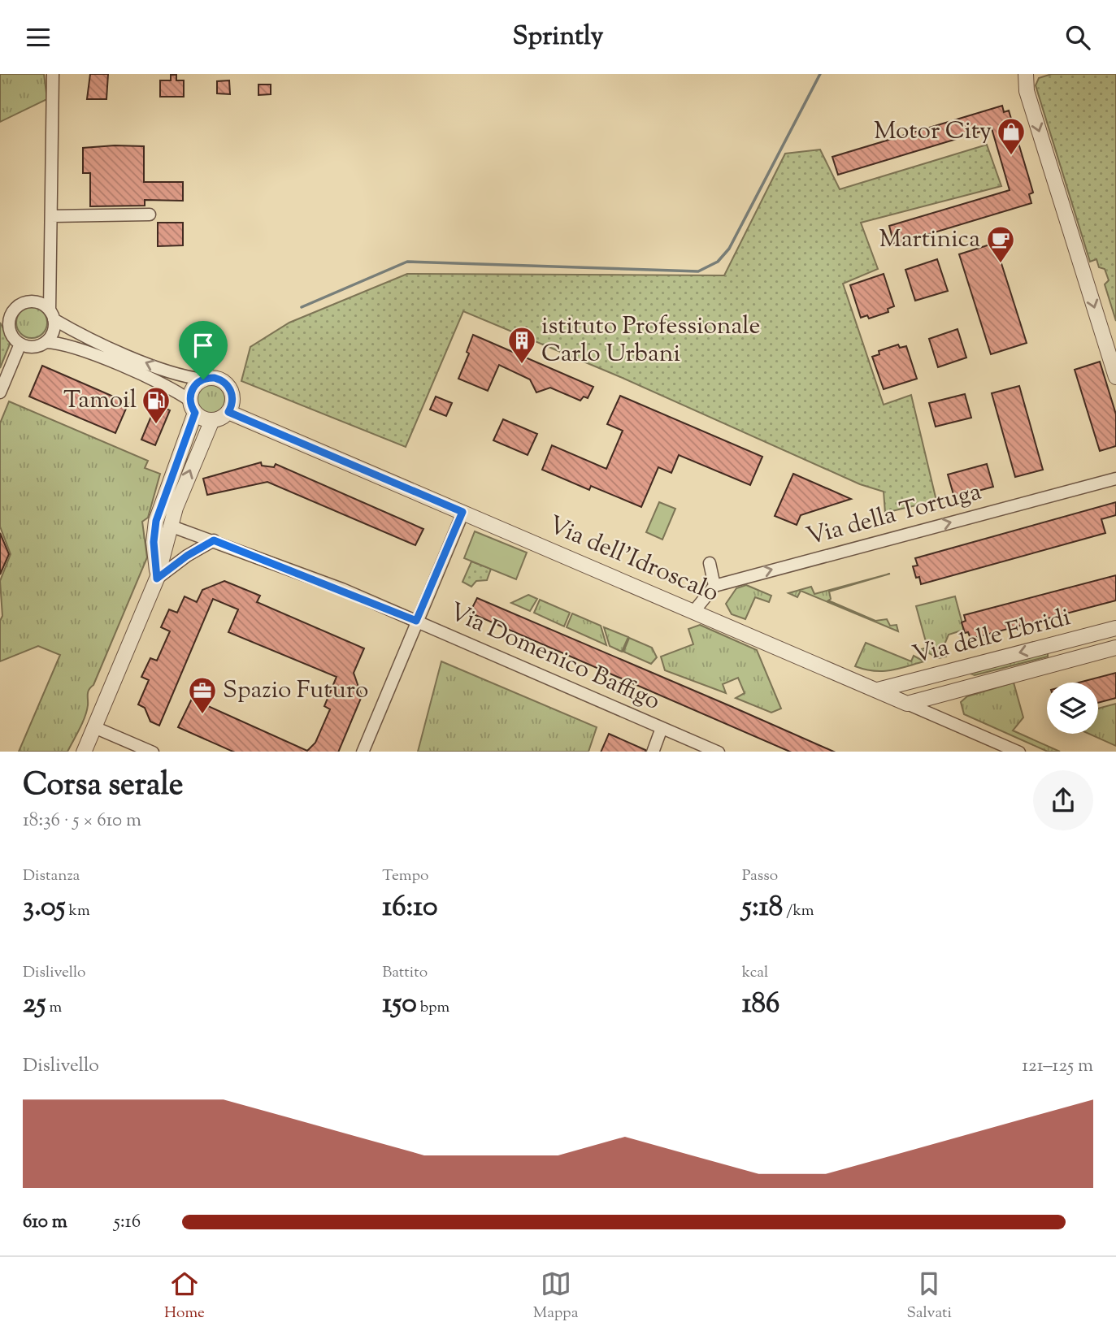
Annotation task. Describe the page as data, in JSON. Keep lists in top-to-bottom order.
{
  "streets": {
    "street": [
      "Via della Tortuga",
      "Via dell'Idroscalo",
      "Via delle Ebridi",
      "Via Domenico Baffigo"
    ]
  },
  "crossings": [
    ["Via dell'Idroscalo", "Via delle Ebridi"]
  ],
  "one_way": ["Via della Tortuga"],
  "places": {
    "shop": ["Motor City"],
    "cafe": ["Martinica"],
    "building": ["istituto Professionale Carlo Urbani"],
    "fuel station": ["Tamoil"],
    "office": ["Spazio Futuro"]
  },
  "page": {
    "header": "Sprintly",
    "heading": ["Corsa serale", "18:36 · 5 × 610 m"],
    "stats": [
      ["Distanza", "3.05 km"],
      ["Tempo", "16:10"],
      ["Passo", "5:18 /km"],
      ["Dislivello", "25 m"],
      ["Battito", "150 bpm"],
      ["kcal", "186"]
    ],
    "chart": ["Dislivello", "121–125 m"],
    "list": [
      {
        "name": "610 m",
        "note": "5:16"
      }
    ],
    "tabs": ["Home", "Mappa", "Salvati"]
  }
}
